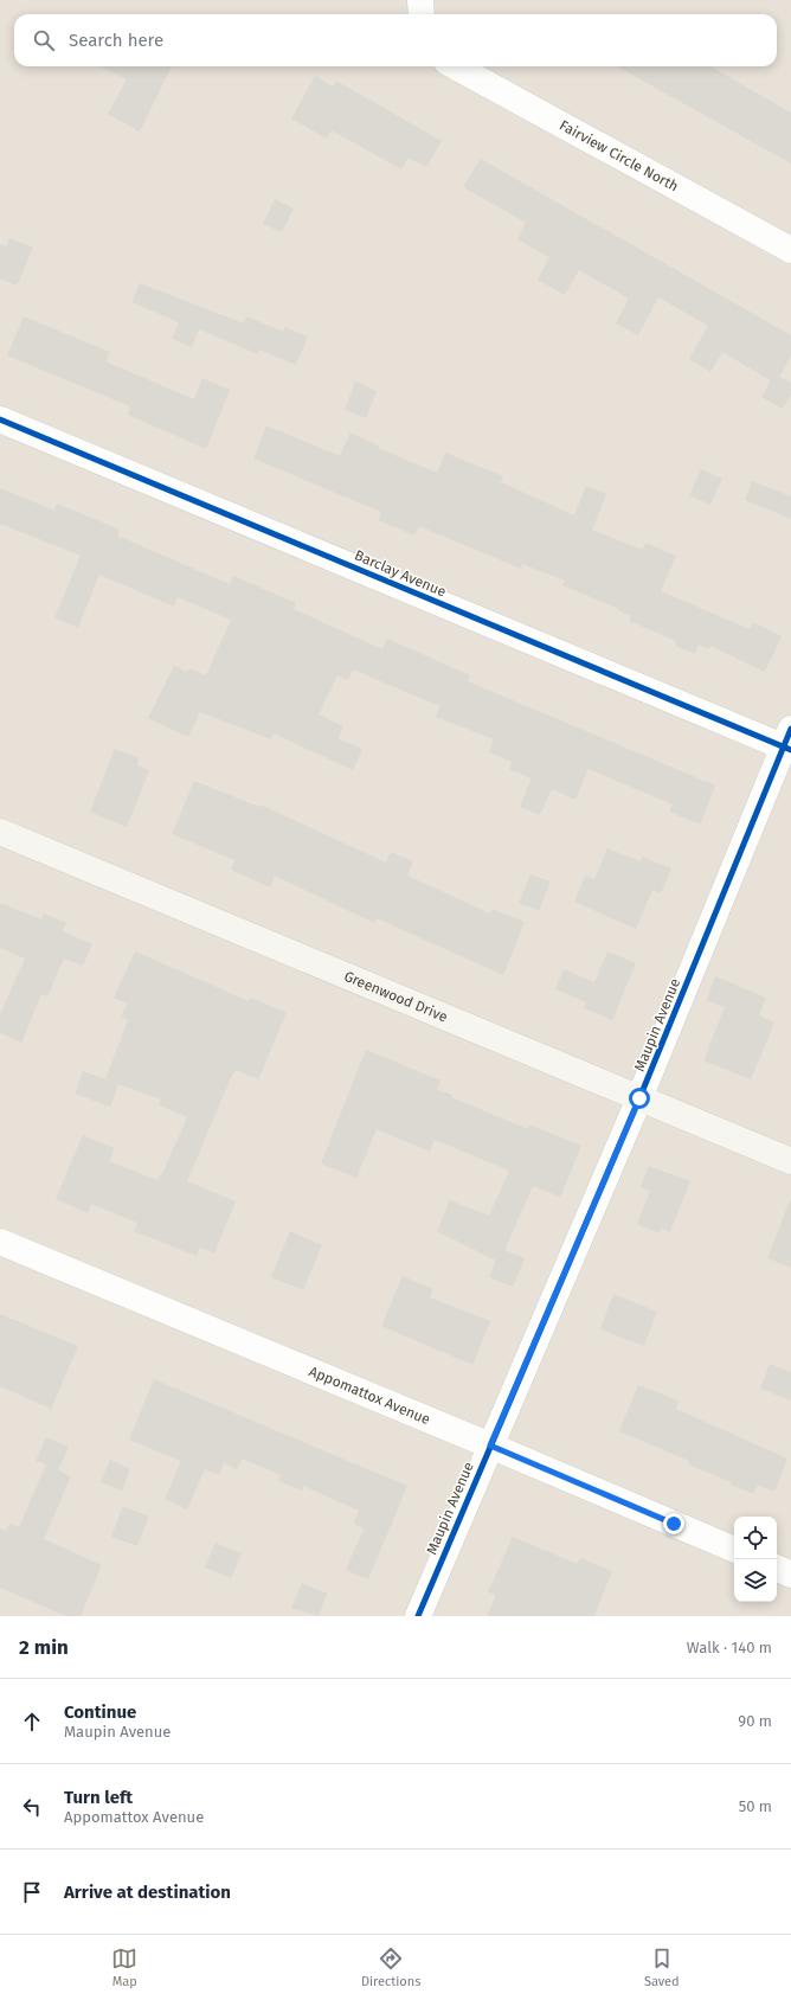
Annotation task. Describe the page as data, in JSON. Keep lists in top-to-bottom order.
{
  "streets": {
    "street": [
      "Fairview Circle North",
      "Barclay Avenue",
      "Greenwood Drive",
      "Maupin Avenue",
      "Appomattox Avenue"
    ]
  },
  "crossings": [
    ["Barclay Avenue", "Maupin Avenue"],
    ["Greenwood Drive", "Maupin Avenue"],
    ["Maupin Avenue", "Appomattox Avenue"]
  ],
  "page": {
    "search": "Search here",
    "heading": ["2 min", "Walk · 140 m"],
    "list": [
      ["Continue", "Maupin Avenue", "90 m"],
      ["Turn left", "Appomattox Avenue", "50 m"],
      "Arrive at destination"
    ],
    "nav": ["Map", "Directions", "Saved"]
  }
}
